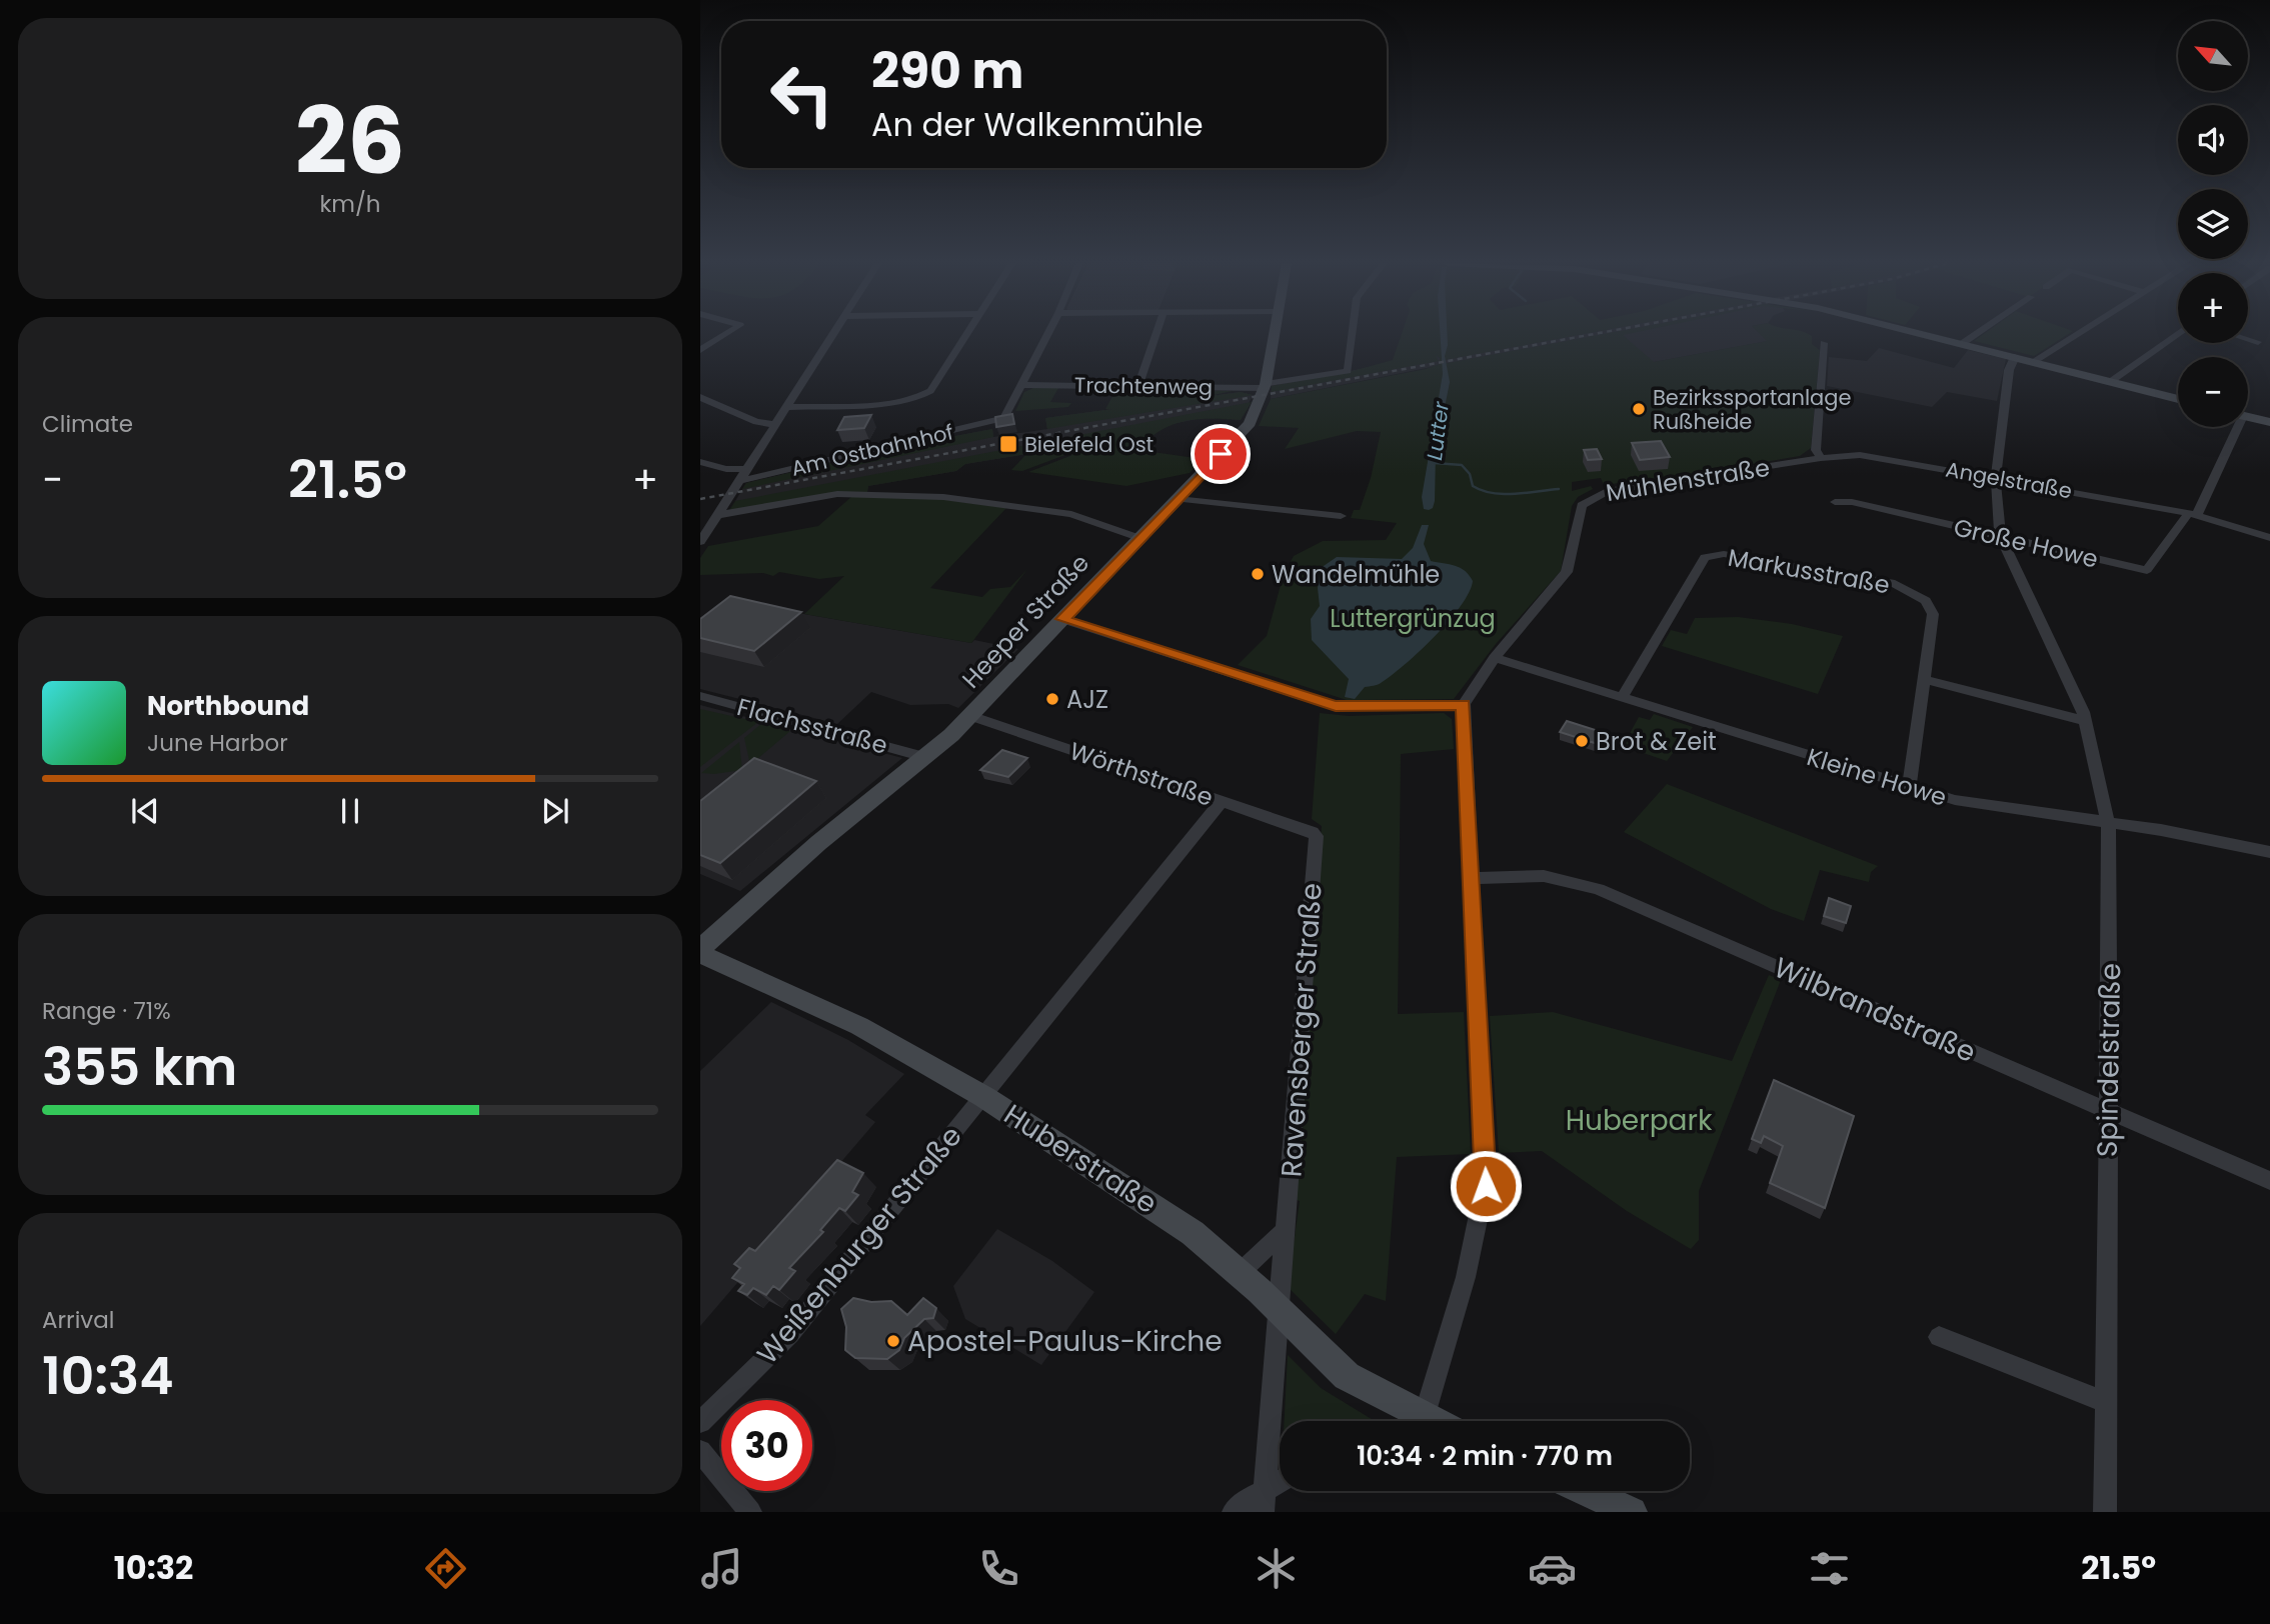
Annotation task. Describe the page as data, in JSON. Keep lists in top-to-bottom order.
{
  "streets": {
    "street": [
      "Trachtenweg",
      "Am Ostbahnhof",
      "Mühlenstraße",
      "Angelstraße",
      "Große Howe",
      "Markusstraße",
      "Heeper Straße",
      "Flachsstraße",
      "Wörthstraße",
      "Kleine Howe",
      "Wilbrandstraße",
      "Ravensberger Straße",
      "Spindelstraße",
      "Huberstraße",
      "Weißenburger Straße"
    ]
  },
  "crossings": [
    ["Trachtenweg", "Am Ostbahnhof"],
    ["Trachtenweg", "Heeper Straße"],
    ["Mühlenstraße", "Angelstraße"],
    ["Mühlenstraße", "Kleine Howe"],
    ["Angelstraße", "Große Howe"],
    ["Angelstraße", "Spindelstraße"],
    ["Große Howe", "Spindelstraße"],
    ["Markusstraße", "Kleine Howe"],
    ["Heeper Straße", "Flachsstraße"],
    ["Heeper Straße", "Wörthstraße"],
    ["Heeper Straße", "Huberstraße"],
    ["Wörthstraße", "Ravensberger Straße"],
    ["Wörthstraße", "Weißenburger Straße"],
    ["Kleine Howe", "Spindelstraße"],
    ["Wilbrandstraße", "Spindelstraße"],
    ["Ravensberger Straße", "Huberstraße"],
    ["Huberstraße", "Weißenburger Straße"]
  ],
  "water": ["Lutter"],
  "parks": ["Luttergrünzug", "Huberpark"],
  "places": {
    "other": [
      "Bezirkssportanlage Rußheide",
      "Wandelmühle",
      "AJZ",
      "Brot & Zeit",
      "Apostel-Paulus-Kirche"
    ],
    "transit": ["Bielefeld Ost"]
  },
  "north": "top left",
  "page": {
    "tile": [
      ["26", "km/h"],
      "Climate",
      ["Range · 71%", "355 km"],
      ["Arrival", "10:34"]
    ],
    "map_buttons": ["+", "−"],
    "turn": ["290 m", "An der Walkenmühle"],
    "heat": ["−", "21.5°", "+"],
    "song": ["Northbound", "June Harbor"],
    "limit": "30",
    "trip": "10:34 · 2 min · 770 m",
    "tabs": ["10:32", "21.5°"]
  }
}
